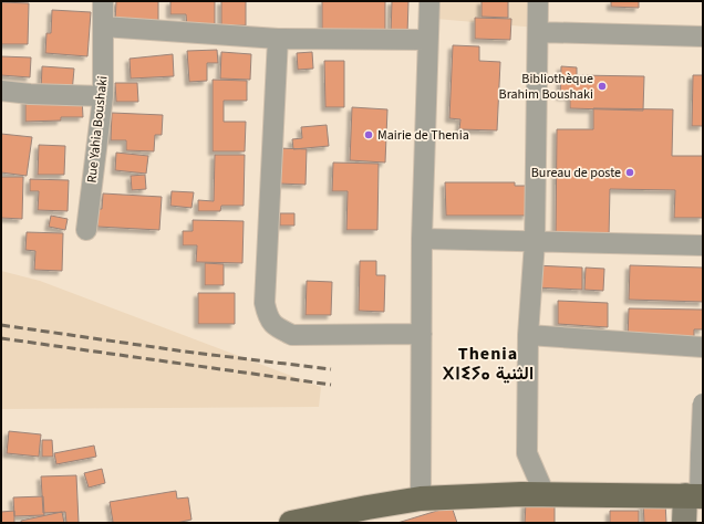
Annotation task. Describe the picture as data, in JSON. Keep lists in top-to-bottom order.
{
  "streets": {
    "street": ["Rue Yahia Boushaki"]
  },
  "districts": ["Thenia ⵝⵏⵉⵢⴰ الثنية"],
  "places": ["Bibliothèque Brahim Boushaki", "Mairie de Thenia", "Bureau de poste"]
}
